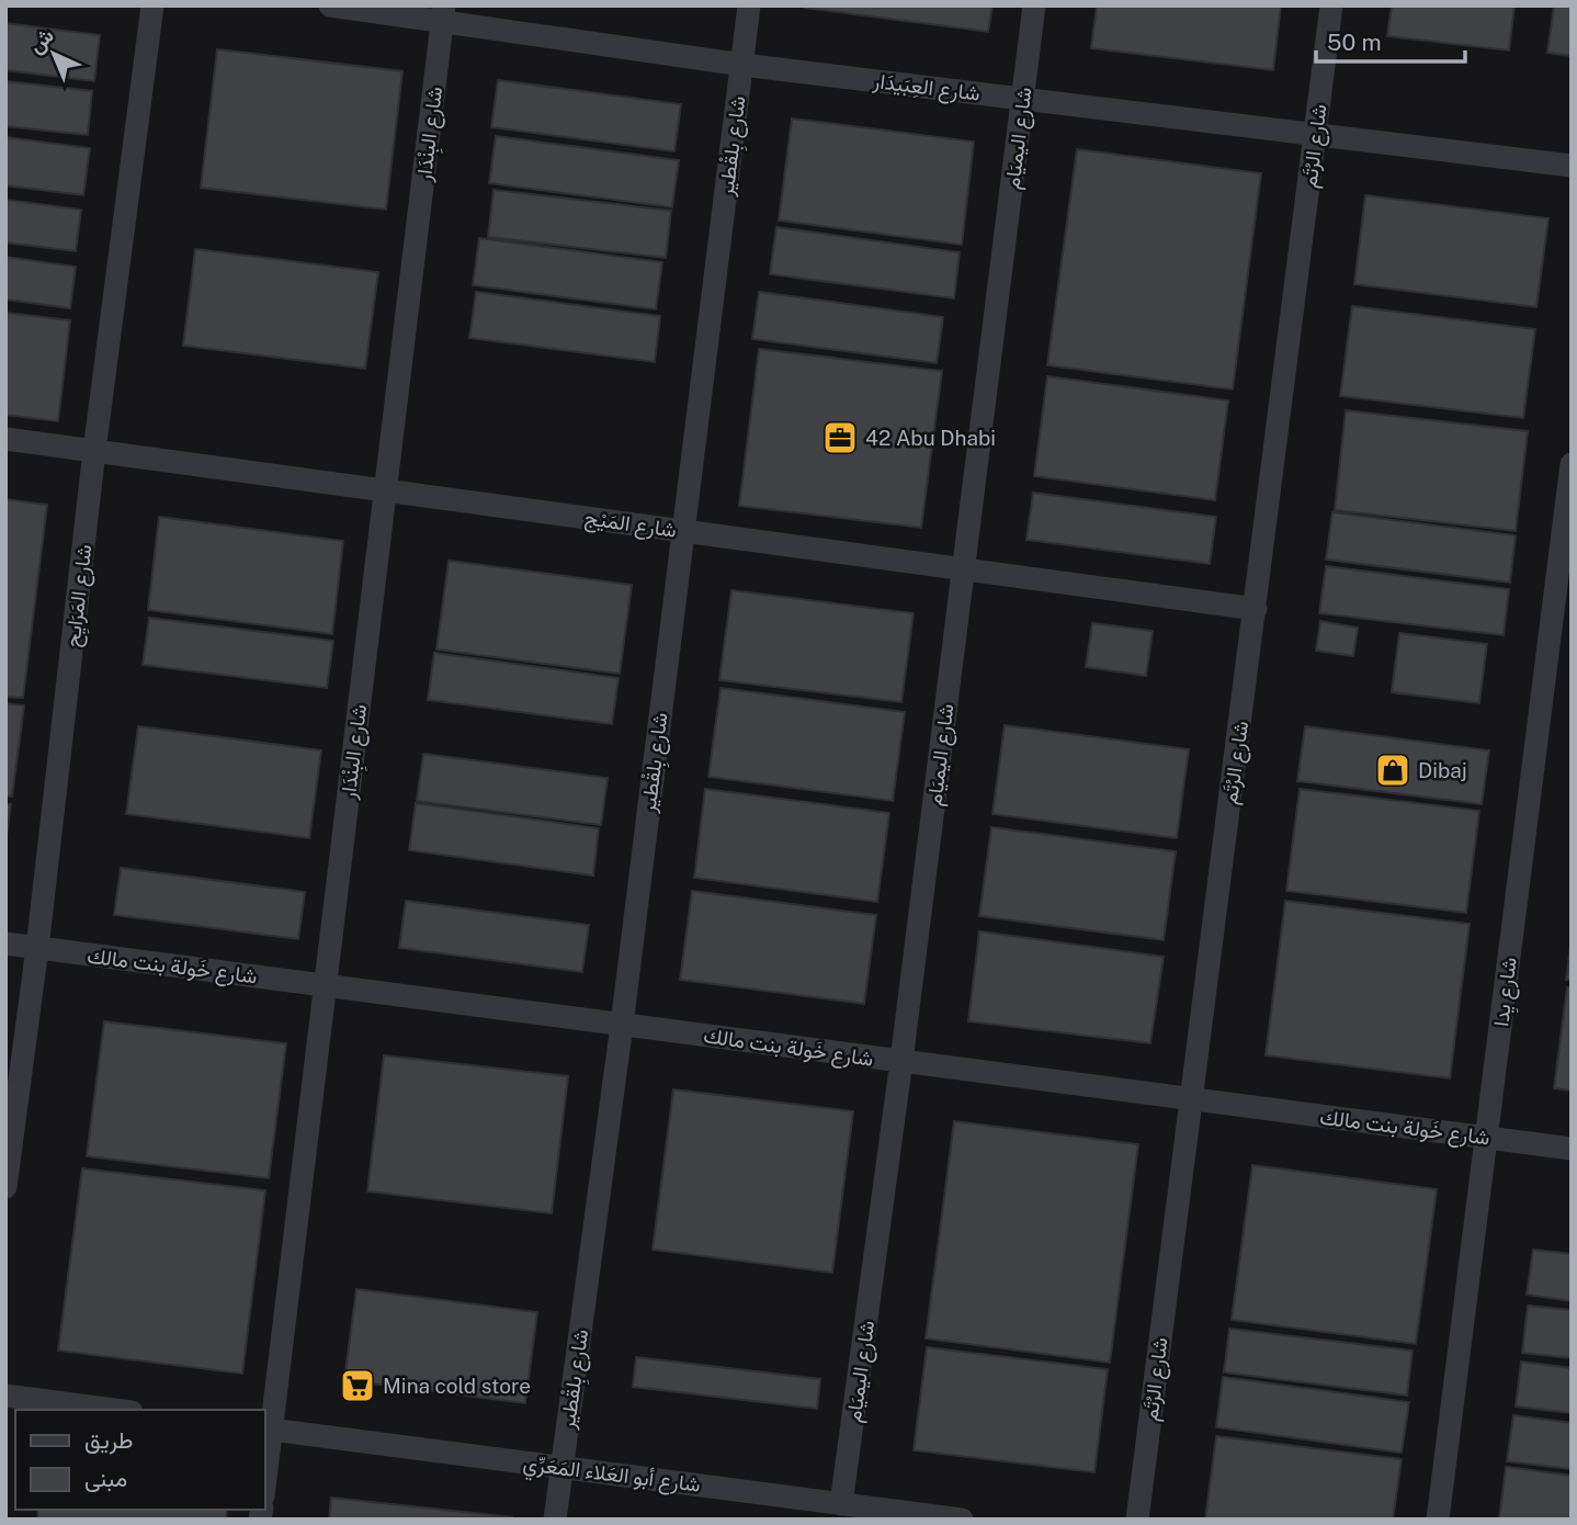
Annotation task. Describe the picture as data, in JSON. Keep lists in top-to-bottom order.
{
  "streets": {
    "street": [
      "شارع العِبَيدَار",
      "شارع البِنْدَار",
      "شارع اليميَام",
      "شارع بِلقْطير",
      "شارع الرُتَم",
      "شارع المَيْج",
      "شارع المَرَايِح",
      "شارع خَولة بنت مالك",
      "شارع يِدا",
      "شارع أبو العَلاء المَعَرِّي"
    ]
  },
  "crossings": [
    ["شارع العِبَيدَار", "شارع البِنْدَار"],
    ["شارع العِبَيدَار", "شارع اليميَام"],
    ["شارع العِبَيدَار", "شارع بِلقْطير"],
    ["شارع العِبَيدَار", "شارع الرُتَم"],
    ["شارع البِنْدَار", "شارع المَيْج"],
    ["شارع البِنْدَار", "شارع خَولة بنت مالك"],
    ["شارع البِنْدَار", "شارع أبو العَلاء المَعَرِّي"],
    ["شارع اليميَام", "شارع المَيْج"],
    ["شارع اليميَام", "شارع خَولة بنت مالك"],
    ["شارع اليميَام", "شارع أبو العَلاء المَعَرِّي"],
    ["شارع بِلقْطير", "شارع المَيْج"],
    ["شارع بِلقْطير", "شارع خَولة بنت مالك"],
    ["شارع بِلقْطير", "شارع أبو العَلاء المَعَرِّي"],
    ["شارع الرُتَم", "شارع المَيْج"],
    ["شارع الرُتَم", "شارع خَولة بنت مالك"],
    ["شارع المَيْج", "شارع المَرَايِح"],
    ["شارع المَرَايِح", "شارع خَولة بنت مالك"],
    ["شارع خَولة بنت مالك", "شارع يِدا"]
  ],
  "places": {
    "office": ["42 Abu Dhabi"],
    "shop": ["Dibaj"],
    "supermarket": ["Mina cold store"]
  },
  "legend": ["طريق", "مبنى"],
  "scale_bar": "50 m",
  "north": "top left"
}
